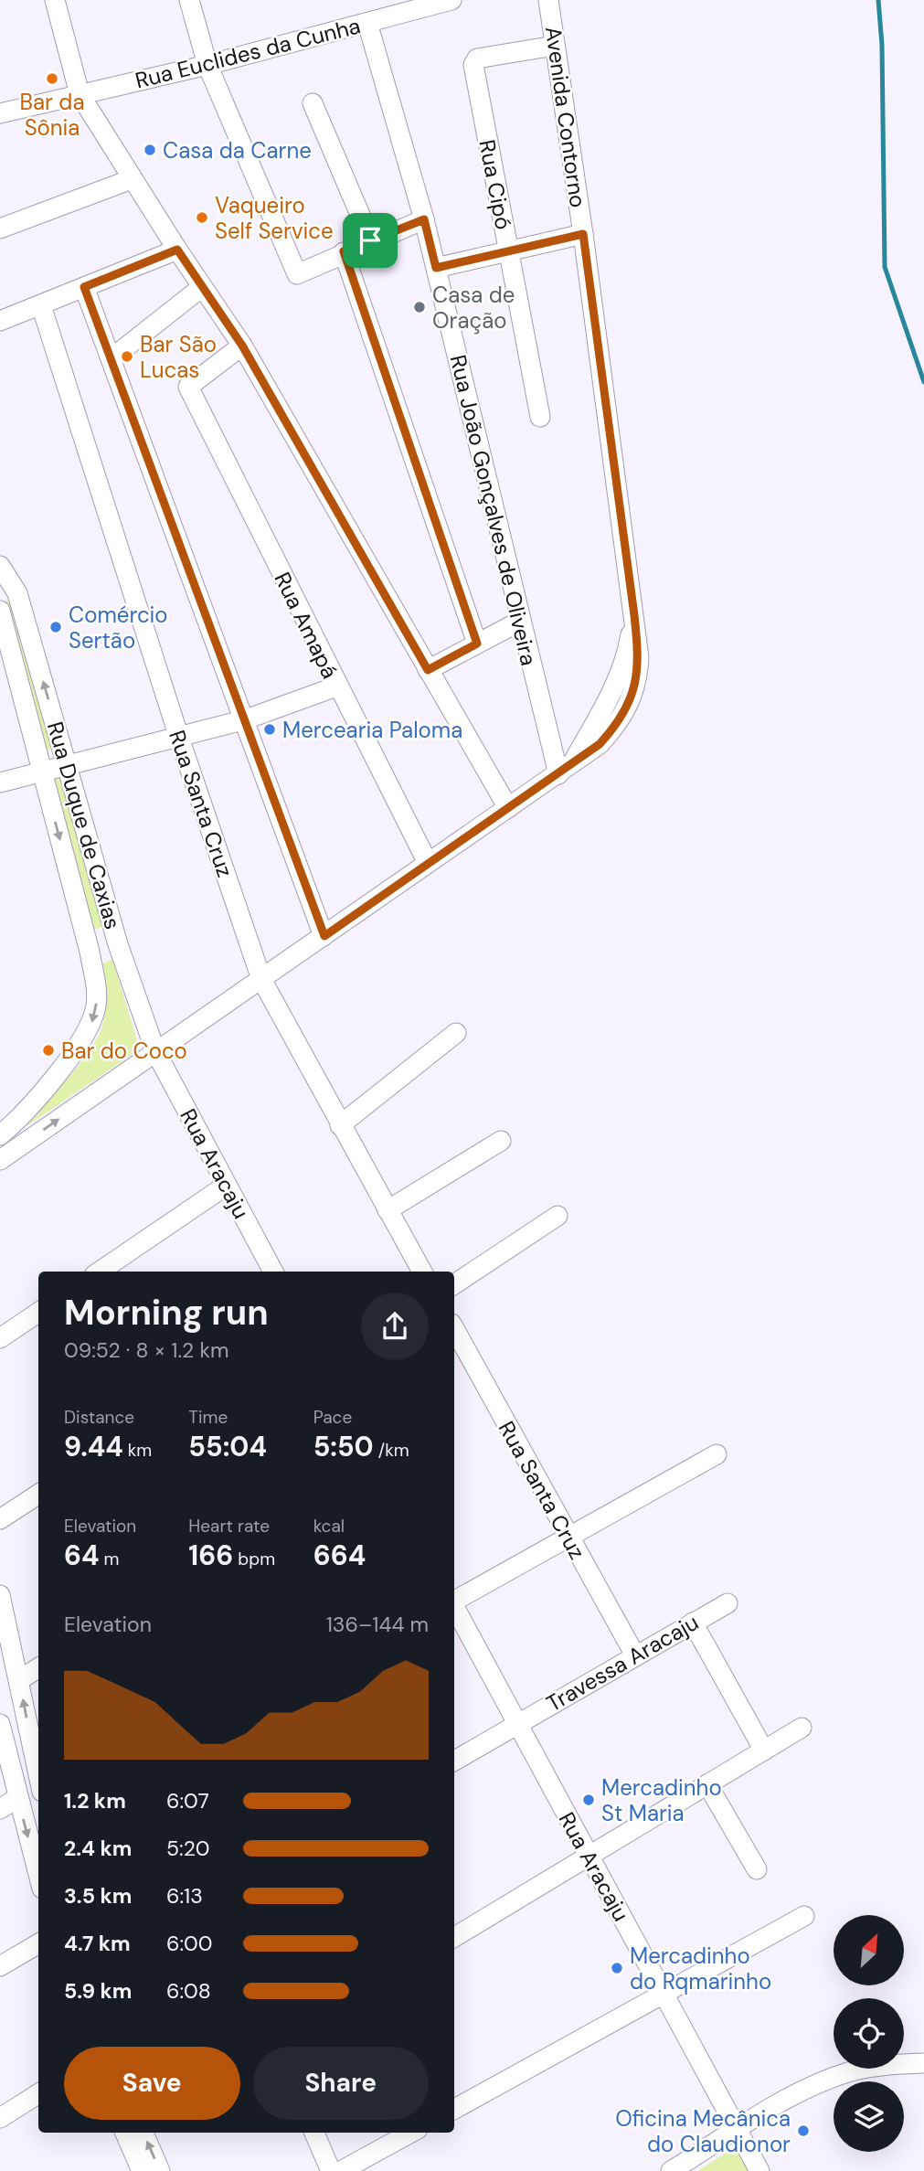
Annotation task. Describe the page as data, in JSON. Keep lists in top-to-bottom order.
{
  "streets": {
    "street": [
      "Rua Euclides da Cunha",
      "Avenida Contorno",
      "Rua Cipó",
      "Rua João Gonçalves de Oliveira",
      "Rua Amapá",
      "Rua Santa Cruz",
      "Rua Duque de Caxias",
      "Rua Aracaju",
      "Travessa Aracaju"
    ]
  },
  "crossings": [
    ["Rua Euclides da Cunha", "Rua João Gonçalves de Oliveira"],
    ["Avenida Contorno", "Rua Cipó"],
    ["Avenida Contorno", "Rua João Gonçalves de Oliveira"],
    ["Avenida Contorno", "Rua Amapá"],
    ["Avenida Contorno", "Rua Santa Cruz"],
    ["Avenida Contorno", "Rua Aracaju"],
    ["Rua Santa Cruz", "Travessa Aracaju"],
    ["Rua Duque de Caxias", "Rua Aracaju"],
    ["Rua Aracaju", "Travessa Aracaju"]
  ],
  "places": [
    "Bar da Sônia",
    "Casa da Carne",
    "Vaqueiro Self Service",
    "Casa de Oração",
    "Bar São Lucas",
    "Comércio Sertão",
    "Mercearia Paloma",
    "Bar do Coco",
    "Mercadinho St Maria",
    "Mercadinho do Rqmarinho",
    "Oficina Mecânica do Claudionor"
  ],
  "north": "top right",
  "page": {
    "heading": ["Morning run", "09:52 · 8 × 1.2 km"],
    "stats": [
      ["Distance", "9.44 km"],
      ["Time", "55:04"],
      ["Pace", "5:50 /km"],
      ["Elevation", "64 m"],
      ["Heart rate", "166 bpm"],
      ["kcal", "664"]
    ],
    "chart": ["Elevation", "136–144 m"],
    "list": [
      {
        "name": "1.2 km",
        "note": "6:07"
      },
      {
        "name": "2.4 km",
        "note": "5:20"
      },
      {
        "name": "3.5 km",
        "note": "6:13"
      },
      {
        "name": "4.7 km",
        "note": "6:00"
      },
      {
        "name": "5.9 km",
        "note": "6:08"
      }
    ],
    "buttons": ["Save", "Share"]
  }
}
